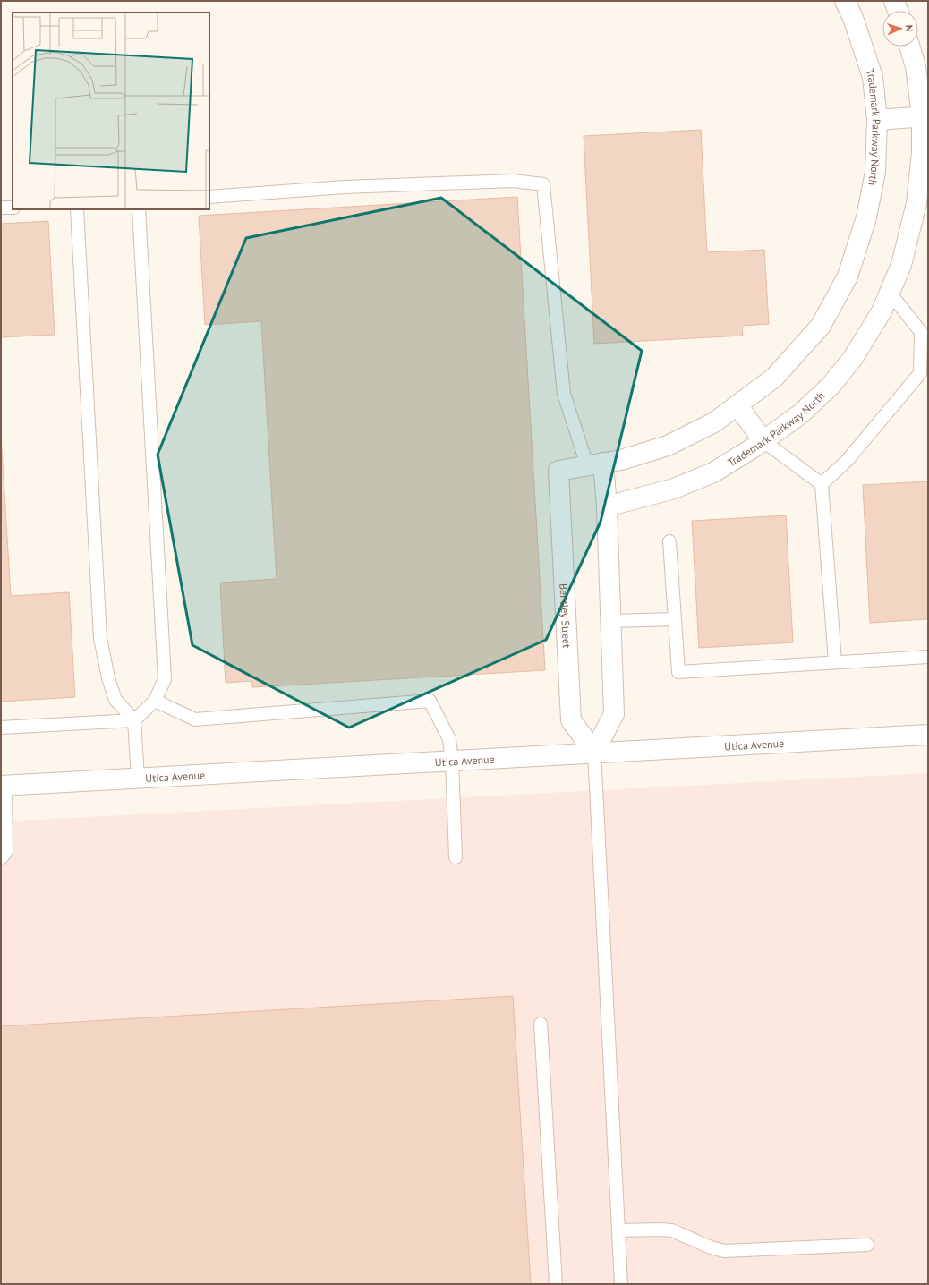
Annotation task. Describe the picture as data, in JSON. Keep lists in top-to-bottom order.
{
  "streets": {
    "street": ["Trademark Parkway North", "Bentley Street", "Utica Avenue"]
  },
  "crossings": [
    ["Trademark Parkway North", "Bentley Street"],
    ["Bentley Street", "Utica Avenue"]
  ],
  "north": "right"
}
